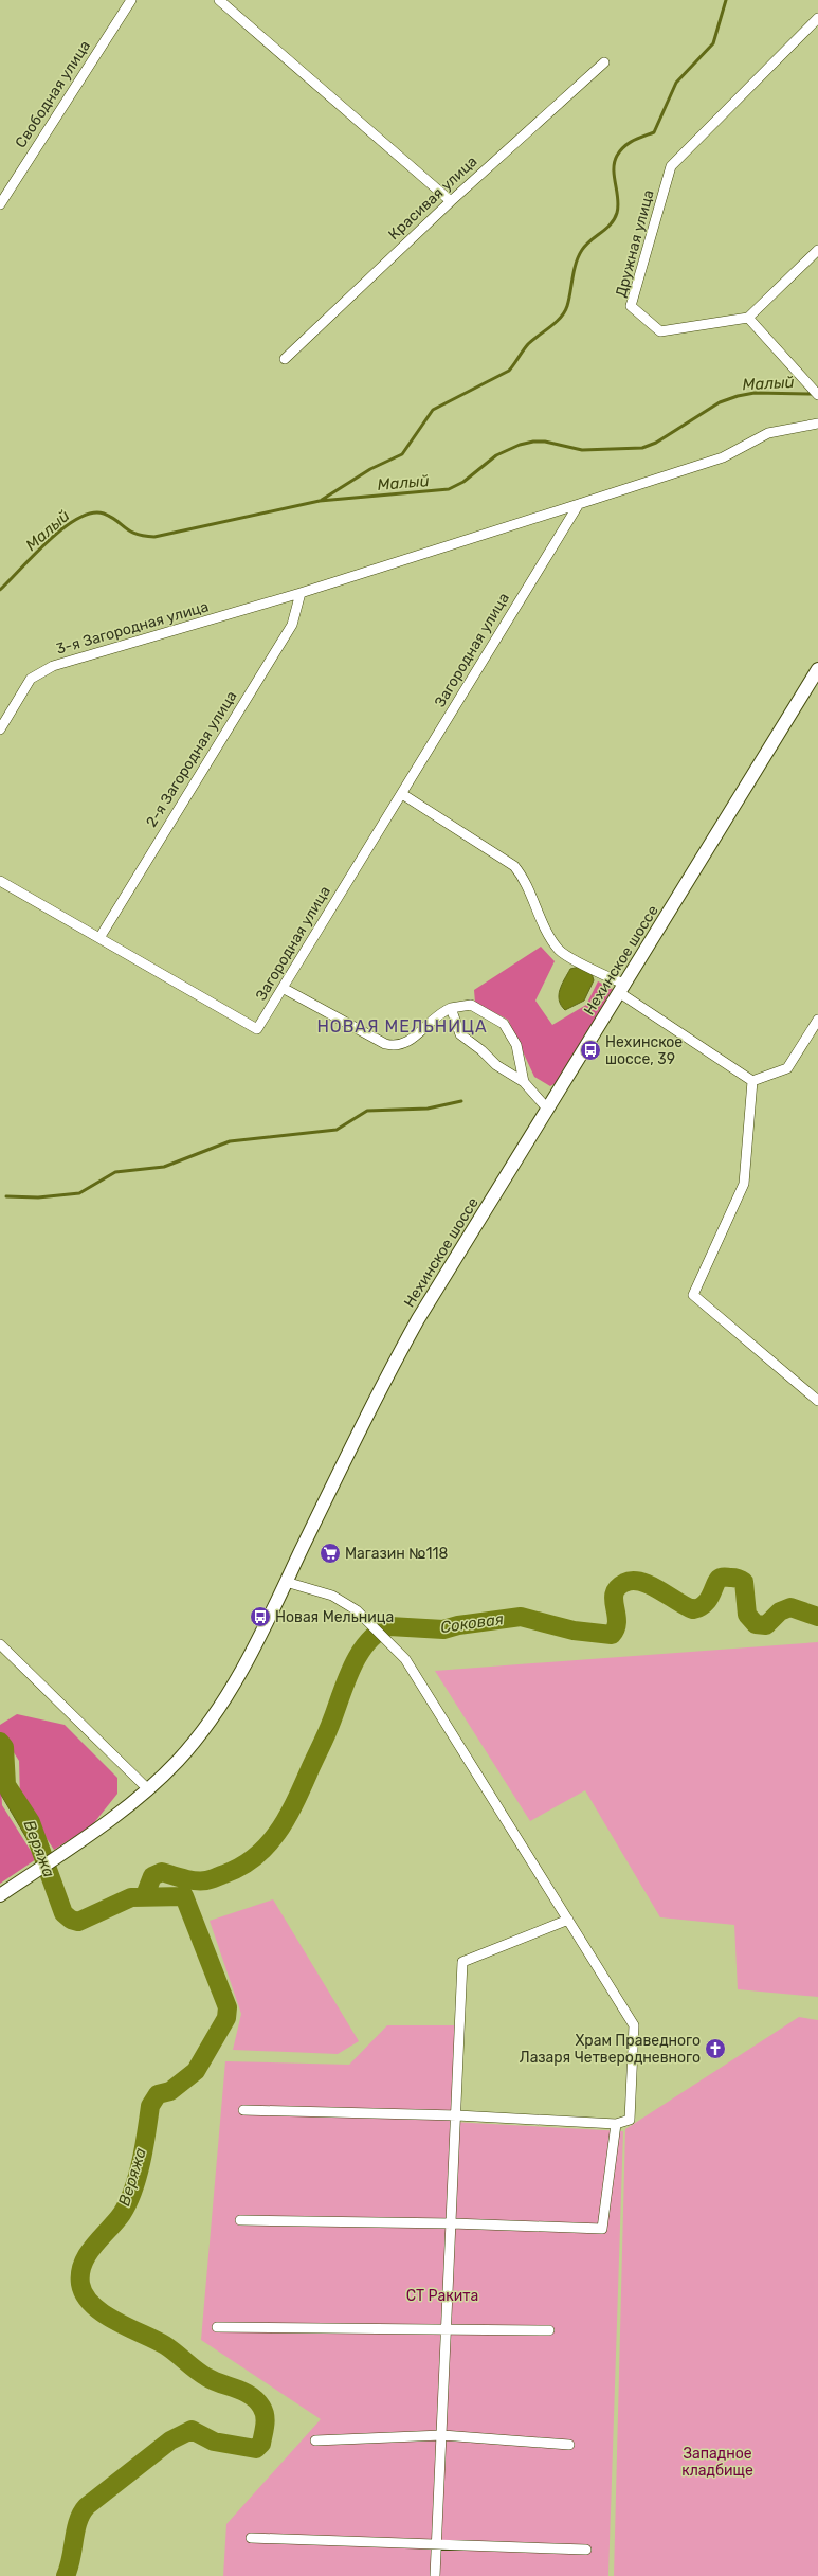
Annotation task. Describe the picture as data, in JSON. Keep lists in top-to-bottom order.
{
  "streets": {
    "main road": ["Нехинское шоссе"],
    "street": [
      "Свободная улица",
      "Красивая улица",
      "Дружная улица",
      "3-я Загородная улица",
      "Загородная улица",
      "2-я Загородная улица"
    ]
  },
  "crossings": [
    ["3-я Загородная улица", "Загородная улица"],
    ["3-я Загородная улица", "2-я Загородная улица"],
    ["Загородная улица", "2-я Загородная улица"]
  ],
  "districts": ["НОВАЯ МЕЛЬНИЦА"],
  "water": ["Малый", "Соковая", "Веряжа"],
  "parks": ["СТ Ракита", "Западное кладбище"],
  "places": {
    "bus stop": ["Нехинское шоссе, 39", "Новая Мельница"],
    "supermarket": ["Магазин №118"],
    "church": ["Храм Праведного Лазаря Четверодневного"]
  }
}
